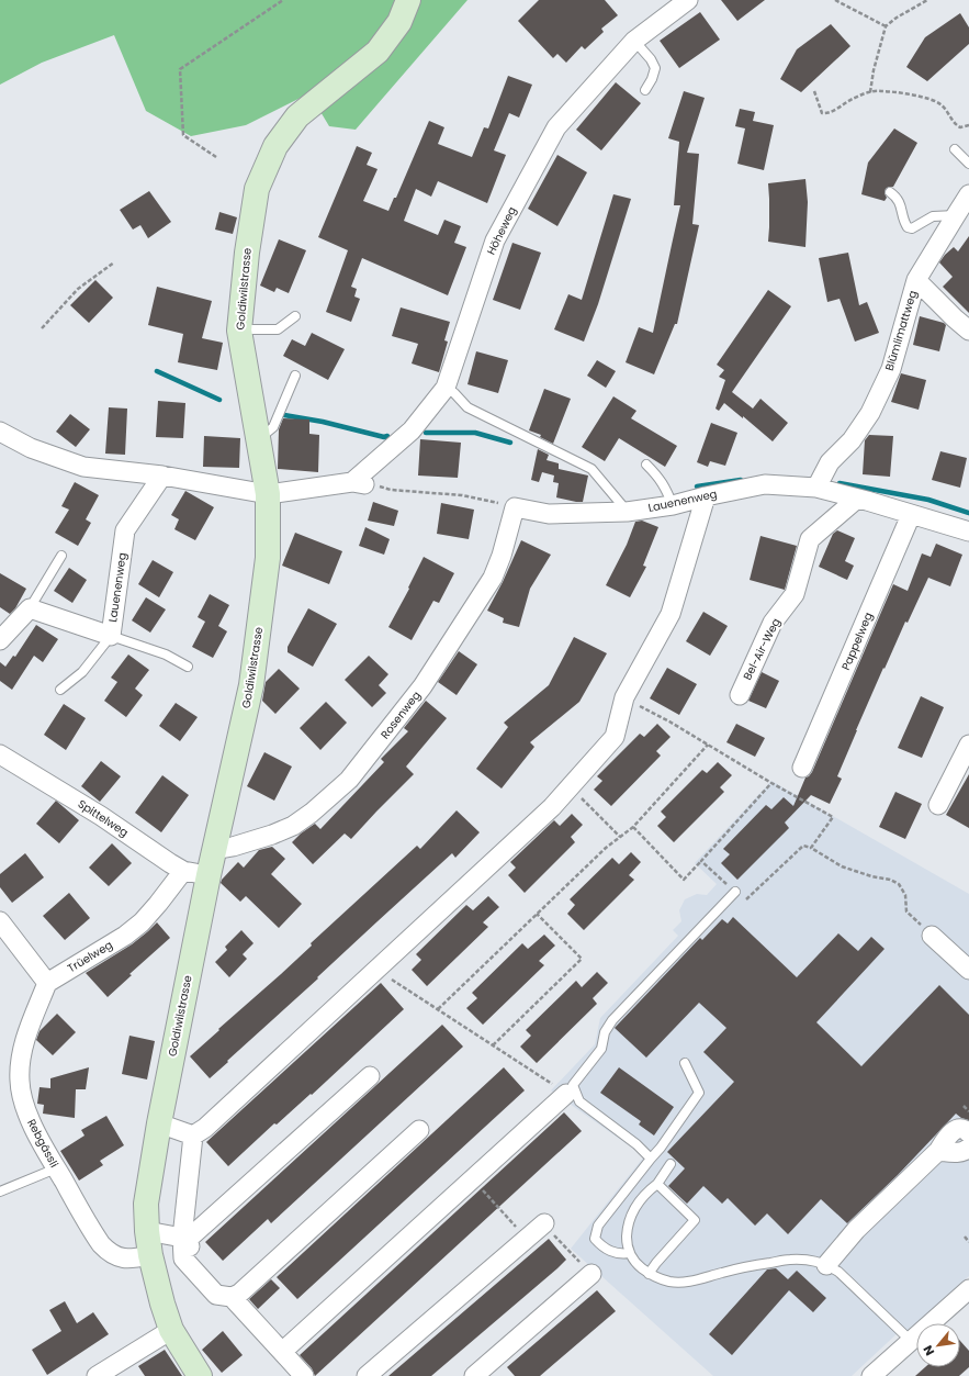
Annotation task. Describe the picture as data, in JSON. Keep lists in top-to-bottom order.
{
  "streets": {
    "street": [
      "Höheweg",
      "Goldiwilstrasse",
      "Blümlimattweg",
      "Lauenenweg",
      "Pappelweg",
      "Bel-Air-Weg",
      "Rosenweg",
      "Spittelweg",
      "Trüelweg",
      "Rebgässli"
    ]
  },
  "crossings": [
    ["Höheweg", "Goldiwilstrasse"],
    ["Goldiwilstrasse", "Rosenweg"],
    ["Goldiwilstrasse", "Spittelweg"],
    ["Goldiwilstrasse", "Rebgässli"],
    ["Blümlimattweg", "Lauenenweg"],
    ["Lauenenweg", "Pappelweg"],
    ["Lauenenweg", "Bel-Air-Weg"],
    ["Lauenenweg", "Rosenweg"],
    ["Spittelweg", "Trüelweg"],
    ["Trüelweg", "Rebgässli"]
  ],
  "north": "bottom left"
}
